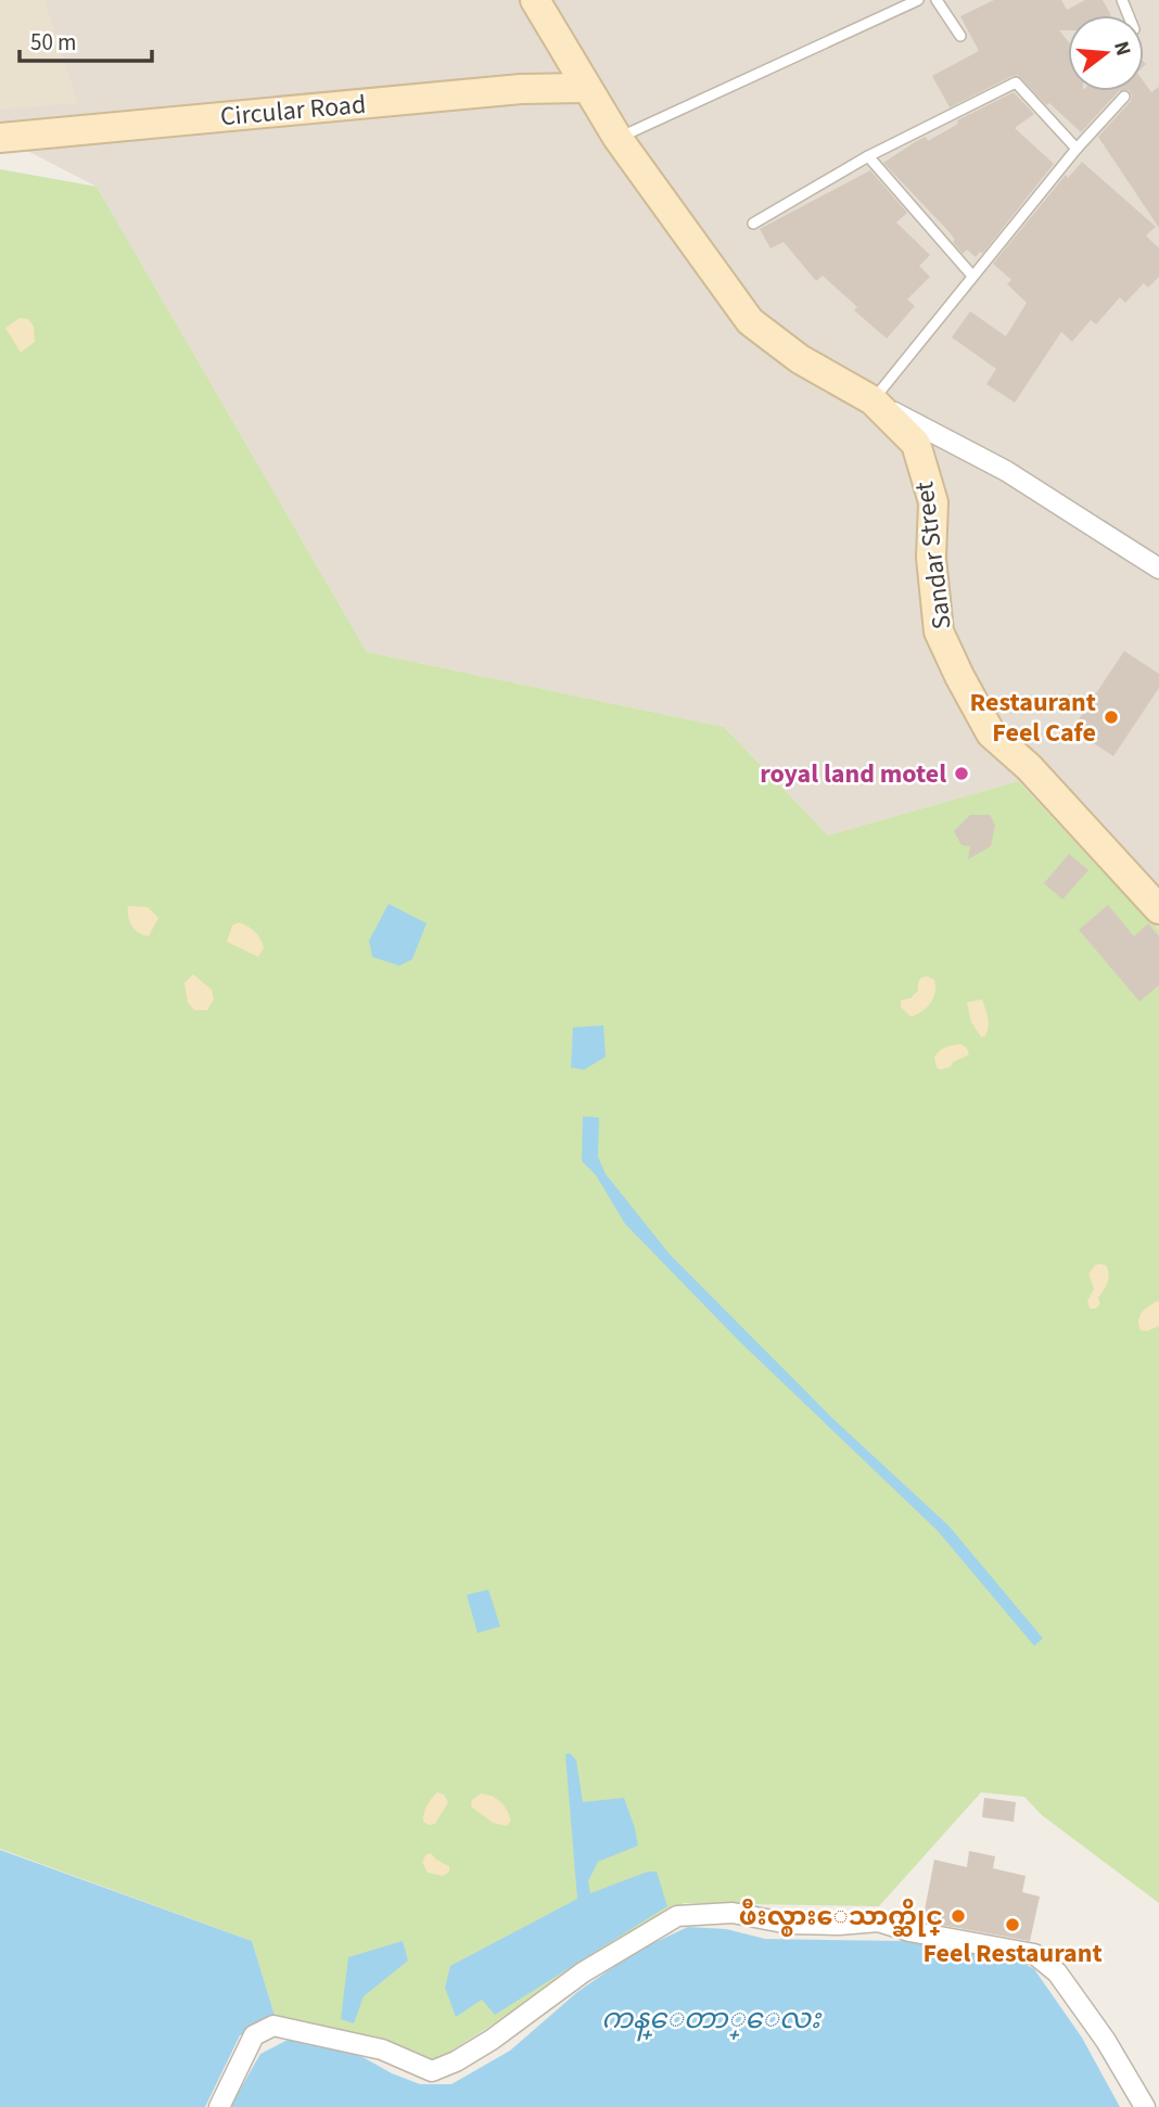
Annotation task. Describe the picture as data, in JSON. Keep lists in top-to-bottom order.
{
  "streets": {
    "street": ["Circular Road", "Sandar Street"]
  },
  "crossings": [
    ["Circular Road", "Sandar Street"]
  ],
  "water": ["ကန္ေတာ္ေလး"],
  "places": [
    "Restaurant Feel Cafe",
    "royal land motel",
    "ဖီးလ္စားေသာက္ဆိုင္",
    "Feel Restaurant"
  ],
  "scale_bar": "50 m",
  "north": "right"
}
